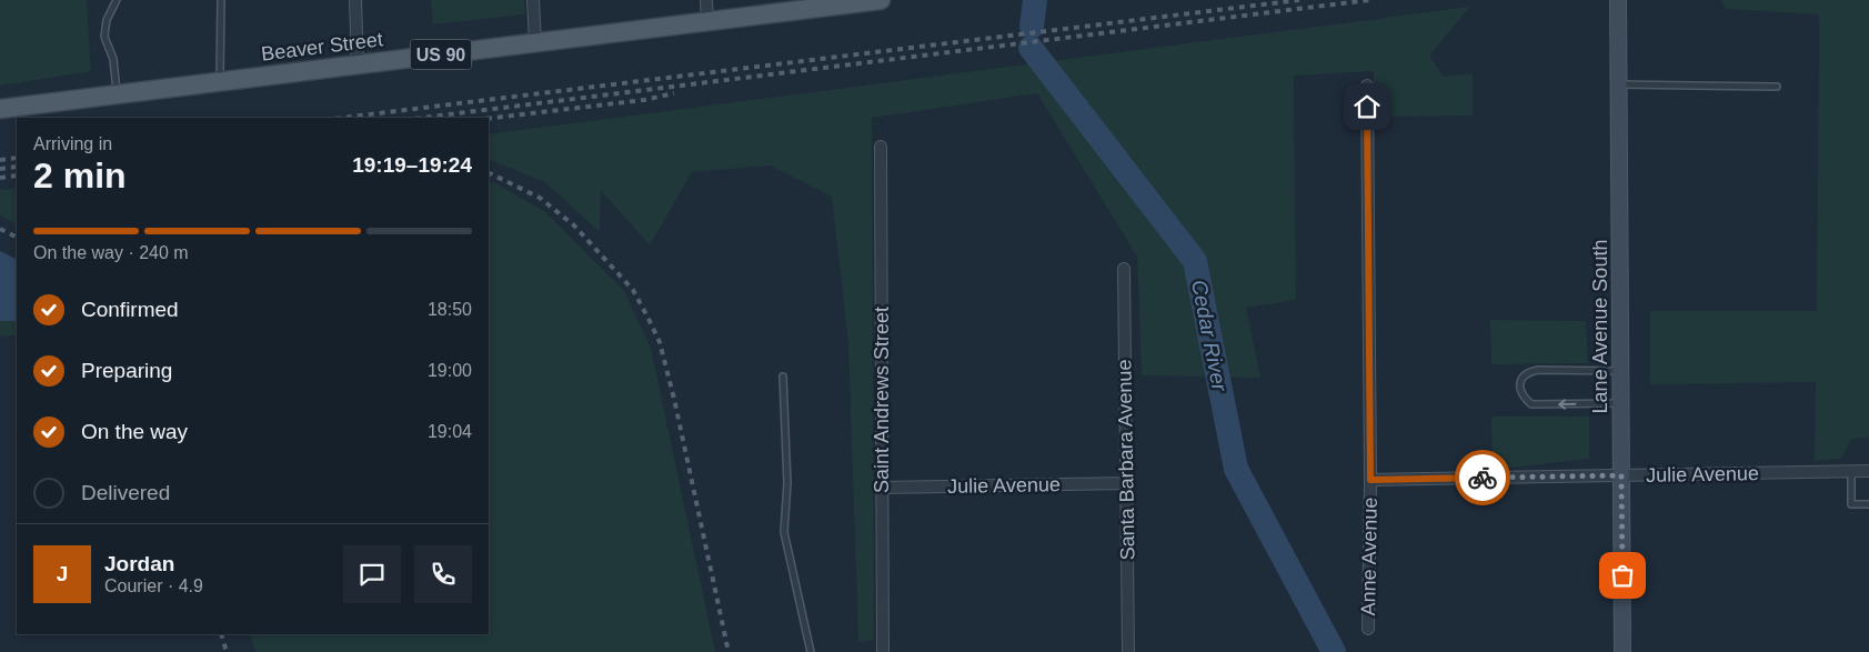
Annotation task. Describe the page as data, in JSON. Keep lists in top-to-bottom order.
{
  "streets": {
    "main road": ["Beaver Street", "US 90", "Lane Avenue South"],
    "street": [
      "Saint Andrews Street",
      "Santa Barbara Avenue",
      "Julie Avenue",
      "Anne Avenue"
    ]
  },
  "crossings": [
    ["Lane Avenue South", "Julie Avenue"],
    ["Saint Andrews Street", "Julie Avenue"],
    ["Santa Barbara Avenue", "Julie Avenue"],
    ["Julie Avenue", "Anne Avenue"]
  ],
  "water": ["Cedar River"],
  "page": {
    "heading": ["2 min", "Arriving in", "19:19–19:24"],
    "panel": ["Jordan", "Courier · 4.9"],
    "bar": "On the way · 240 m",
    "list": [
      ["Confirmed", "18:50"],
      ["Preparing", "19:00"],
      ["On the way", "19:04"],
      "Delivered"
    ],
    "round": "J"
  }
}
